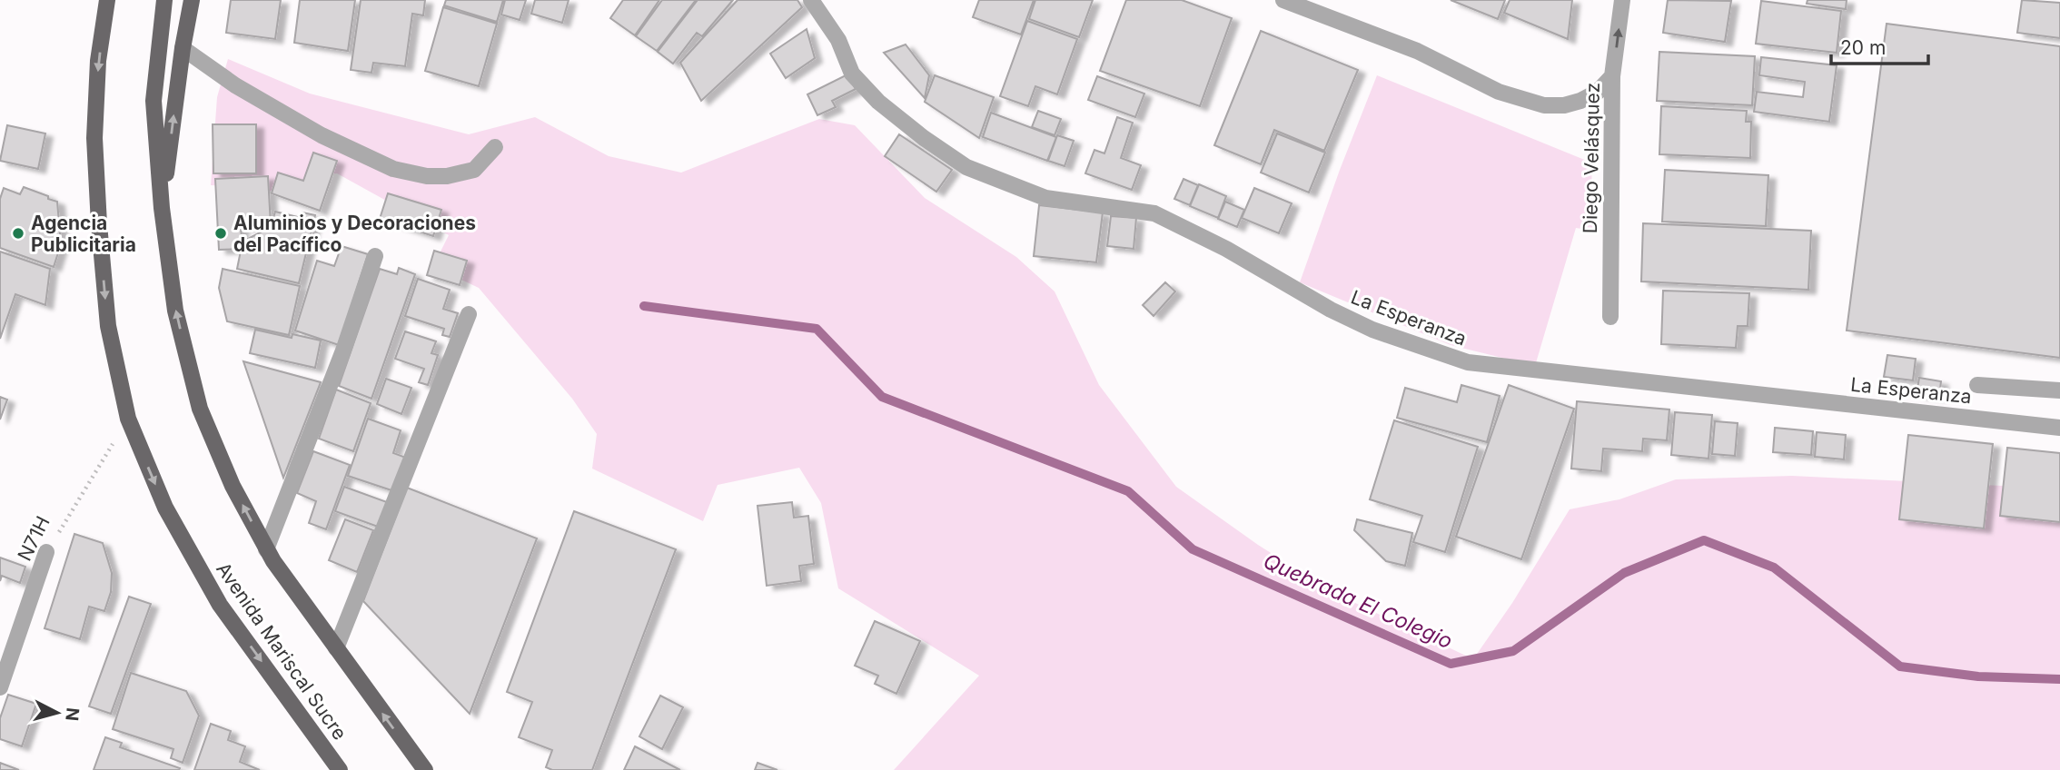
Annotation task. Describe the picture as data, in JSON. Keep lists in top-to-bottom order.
{
  "streets": {
    "main road": ["Avenida Mariscal Sucre"],
    "street": ["Diego Velásquez", "La Esperanza", "N71H"]
  },
  "crossings": [
    ["N71H", "Avenida Mariscal Sucre"]
  ],
  "water": ["Quebrada El Colegio"],
  "places": ["Agencia Publicitaria", "Aluminios y Decoraciones del Pacífico"],
  "scale_bar": "20 m",
  "north": "right"
}
